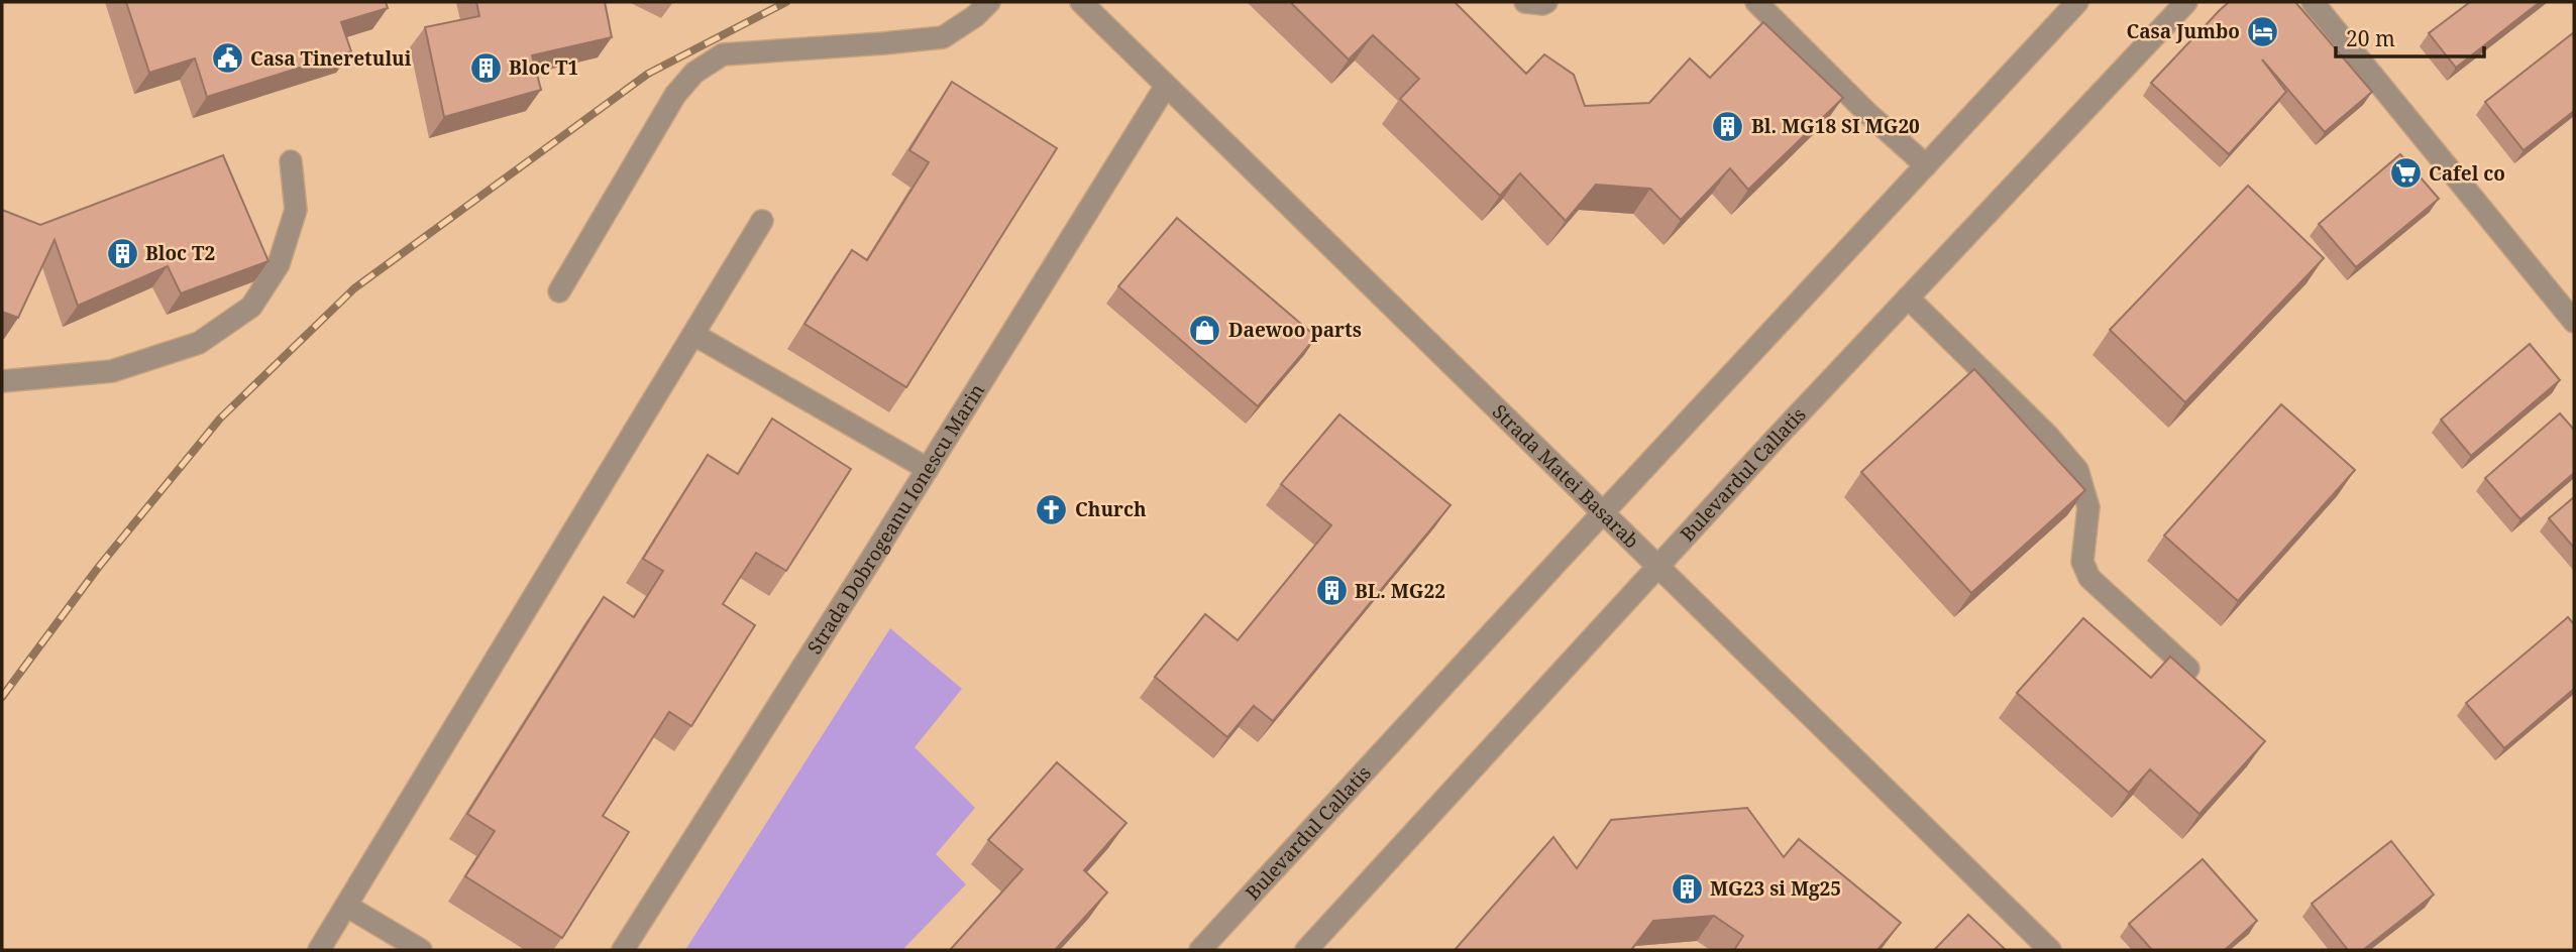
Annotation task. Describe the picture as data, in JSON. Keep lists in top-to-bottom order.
{
  "streets": {
    "street": ["Bulevardul Callatis", "Strada Matei Basarab", "Strada Dobrogeanu Ionescu Marin"]
  },
  "crossings": [
    ["Bulevardul Callatis", "Strada Matei Basarab"],
    ["Strada Matei Basarab", "Strada Dobrogeanu Ionescu Marin"]
  ],
  "places": {
    "hotel": ["Casa Jumbo"],
    "public building": ["Casa Tineretului"],
    "building": [
      "Bloc T1",
      "Bl. MG18 SI MG20",
      "Bloc T2",
      "BL. MG22",
      "MG23 si Mg25"
    ],
    "supermarket": ["Cafel co"],
    "shop": ["Daewoo parts"],
    "church": ["Church"]
  },
  "scale_bar": "20 m"
}
